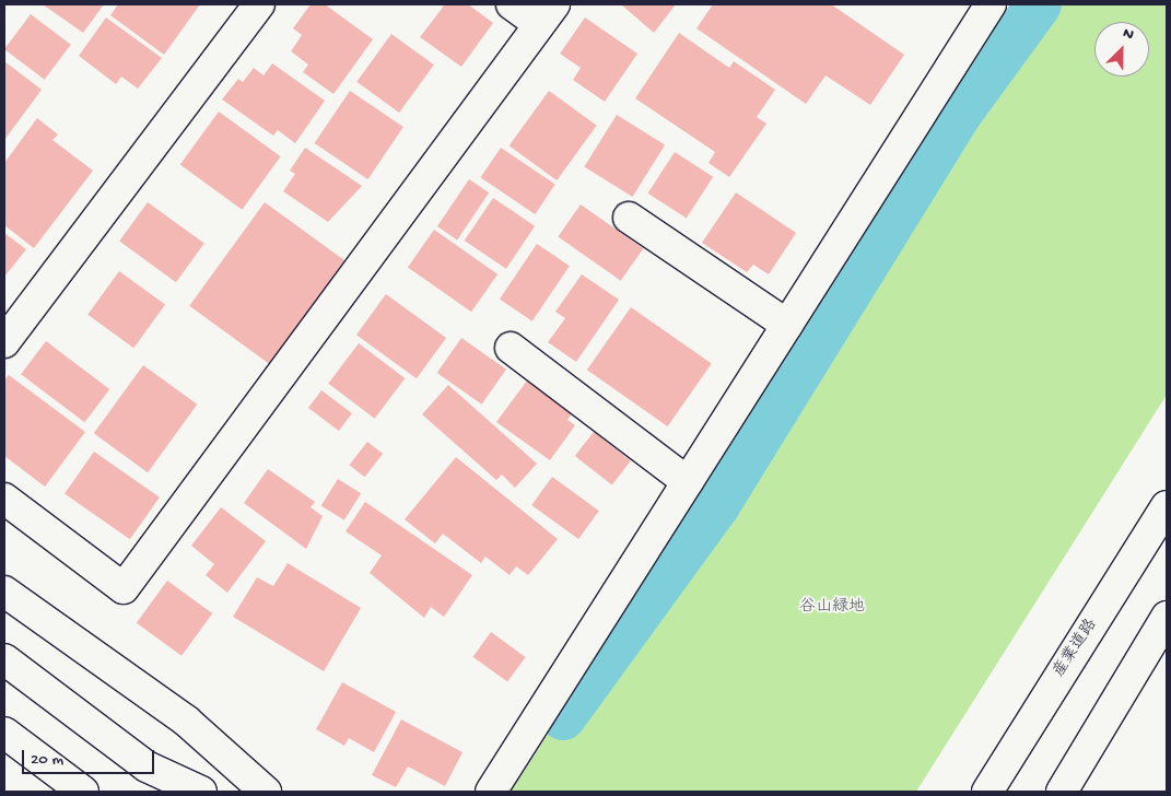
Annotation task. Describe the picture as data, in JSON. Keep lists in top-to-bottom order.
{
  "streets": {
    "street": ["産業道路"]
  },
  "parks": ["谷山緑地"],
  "scale_bar": "20 m",
  "north": "top right"
}
